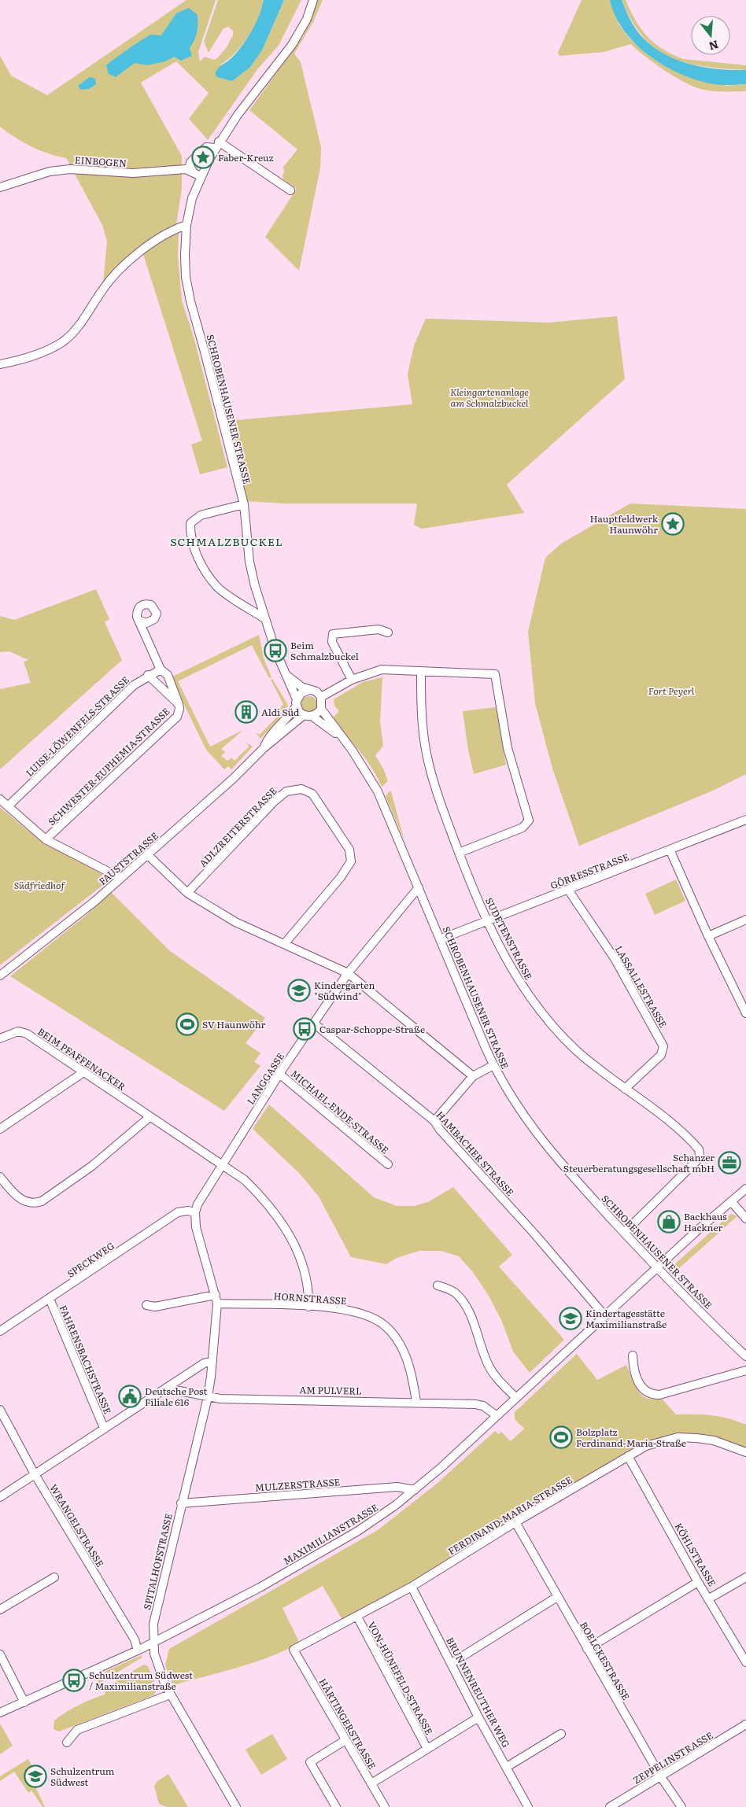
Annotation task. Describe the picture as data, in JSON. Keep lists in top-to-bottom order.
{
  "streets": {
    "street": [
      "EINBOGEN",
      "SCHROBENHAUSENER STRASSE",
      "LUISE-LÖWENFELS-STRASSE",
      "SCHWESTER-EUPHEMIA-STRASSE",
      "ADLZREITERSTRASSE",
      "FAUSTSTRASSE",
      "GÖRRESSTRASSE",
      "SUDETENSTRASSE",
      "LASSALLESTRASSE",
      "BEIM PFAFFENACKER",
      "LANGGASSE",
      "MICHAEL-ENDE-STRASSE",
      "HAMBACHER STRASSE",
      "SPECKWEG",
      "HORNSTRASSE",
      "FAHRENSBACHSTRASSE",
      "AM PULVERL",
      "MULZERSTRASSE",
      "FERDINAND-MARIA-STRASSE",
      "WRANGELSTRASSE",
      "MAXIMILIANSTRASSE",
      "KÖHLSTRASSE",
      "SPITALHOFSTRASSE",
      "BOELCKESTRASSE",
      "VON-HÜNEFELD-STRASSE",
      "BRUNNENREUTHER WEG",
      "HÄRTINGERSTRASSE",
      "ZEPPELINSTRASSE"
    ]
  },
  "crossings": [
    ["EINBOGEN", "SCHROBENHAUSENER STRASSE"],
    ["SCHROBENHAUSENER STRASSE", "FAUSTSTRASSE"],
    ["SCHROBENHAUSENER STRASSE", "GÖRRESSTRASSE"],
    ["SCHROBENHAUSENER STRASSE", "SUDETENSTRASSE"],
    ["SCHROBENHAUSENER STRASSE", "LANGGASSE"],
    ["SCHROBENHAUSENER STRASSE", "MAXIMILIANSTRASSE"],
    ["LUISE-LÖWENFELS-STRASSE", "SCHWESTER-EUPHEMIA-STRASSE"],
    ["GÖRRESSTRASSE", "SUDETENSTRASSE"],
    ["GÖRRESSTRASSE", "LASSALLESTRASSE"],
    ["SUDETENSTRASSE", "LASSALLESTRASSE"],
    ["BEIM PFAFFENACKER", "LANGGASSE"],
    ["BEIM PFAFFENACKER", "HORNSTRASSE"],
    ["LANGGASSE", "MICHAEL-ENDE-STRASSE"],
    ["LANGGASSE", "HAMBACHER STRASSE"],
    ["LANGGASSE", "SPECKWEG"],
    ["HAMBACHER STRASSE", "MAXIMILIANSTRASSE"],
    ["SPECKWEG", "FAHRENSBACHSTRASSE"],
    ["HORNSTRASSE", "AM PULVERL"],
    ["HORNSTRASSE", "SPITALHOFSTRASSE"],
    ["AM PULVERL", "MAXIMILIANSTRASSE"],
    ["AM PULVERL", "SPITALHOFSTRASSE"],
    ["MULZERSTRASSE", "MAXIMILIANSTRASSE"],
    ["MULZERSTRASSE", "SPITALHOFSTRASSE"],
    ["FERDINAND-MARIA-STRASSE", "KÖHLSTRASSE"],
    ["FERDINAND-MARIA-STRASSE", "BOELCKESTRASSE"],
    ["FERDINAND-MARIA-STRASSE", "VON-HÜNEFELD-STRASSE"],
    ["FERDINAND-MARIA-STRASSE", "BRUNNENREUTHER WEG"],
    ["FERDINAND-MARIA-STRASSE", "HÄRTINGERSTRASSE"],
    ["WRANGELSTRASSE", "MAXIMILIANSTRASSE"],
    ["MAXIMILIANSTRASSE", "SPITALHOFSTRASSE"],
    ["BOELCKESTRASSE", "ZEPPELINSTRASSE"]
  ],
  "districts": ["SCHMALZBUCKEL"],
  "parks": ["Kleingartenanlage am Schmalzbuckel", "Fort Peyerl", "Südfriedhof"],
  "places": {
    "place": ["Faber-Kreuz", "Hauptfeldwerk Haunwöhr"],
    "bus stop": ["Beim Schmalzbuckel", "Caspar-Schoppe-Straße", "Schulzentrum Südwest / Maximilianstraße"],
    "building": ["Aldi Süd"],
    "school or university": ["Kindergarten \"Südwind\"", "Kindertagesstätte Maximilianstraße", "Schulzentrum Südwest"],
    "sports": ["SV Haunwöhr", "Bolzplatz Ferdinand-Maria-Straße"],
    "office": ["Schanzer Steuerberatungsgesellschaft mbH"],
    "shop": ["Backhaus Hackner"],
    "public building": ["Deutsche Post Filiale 616"]
  },
  "north": "bottom"
}
